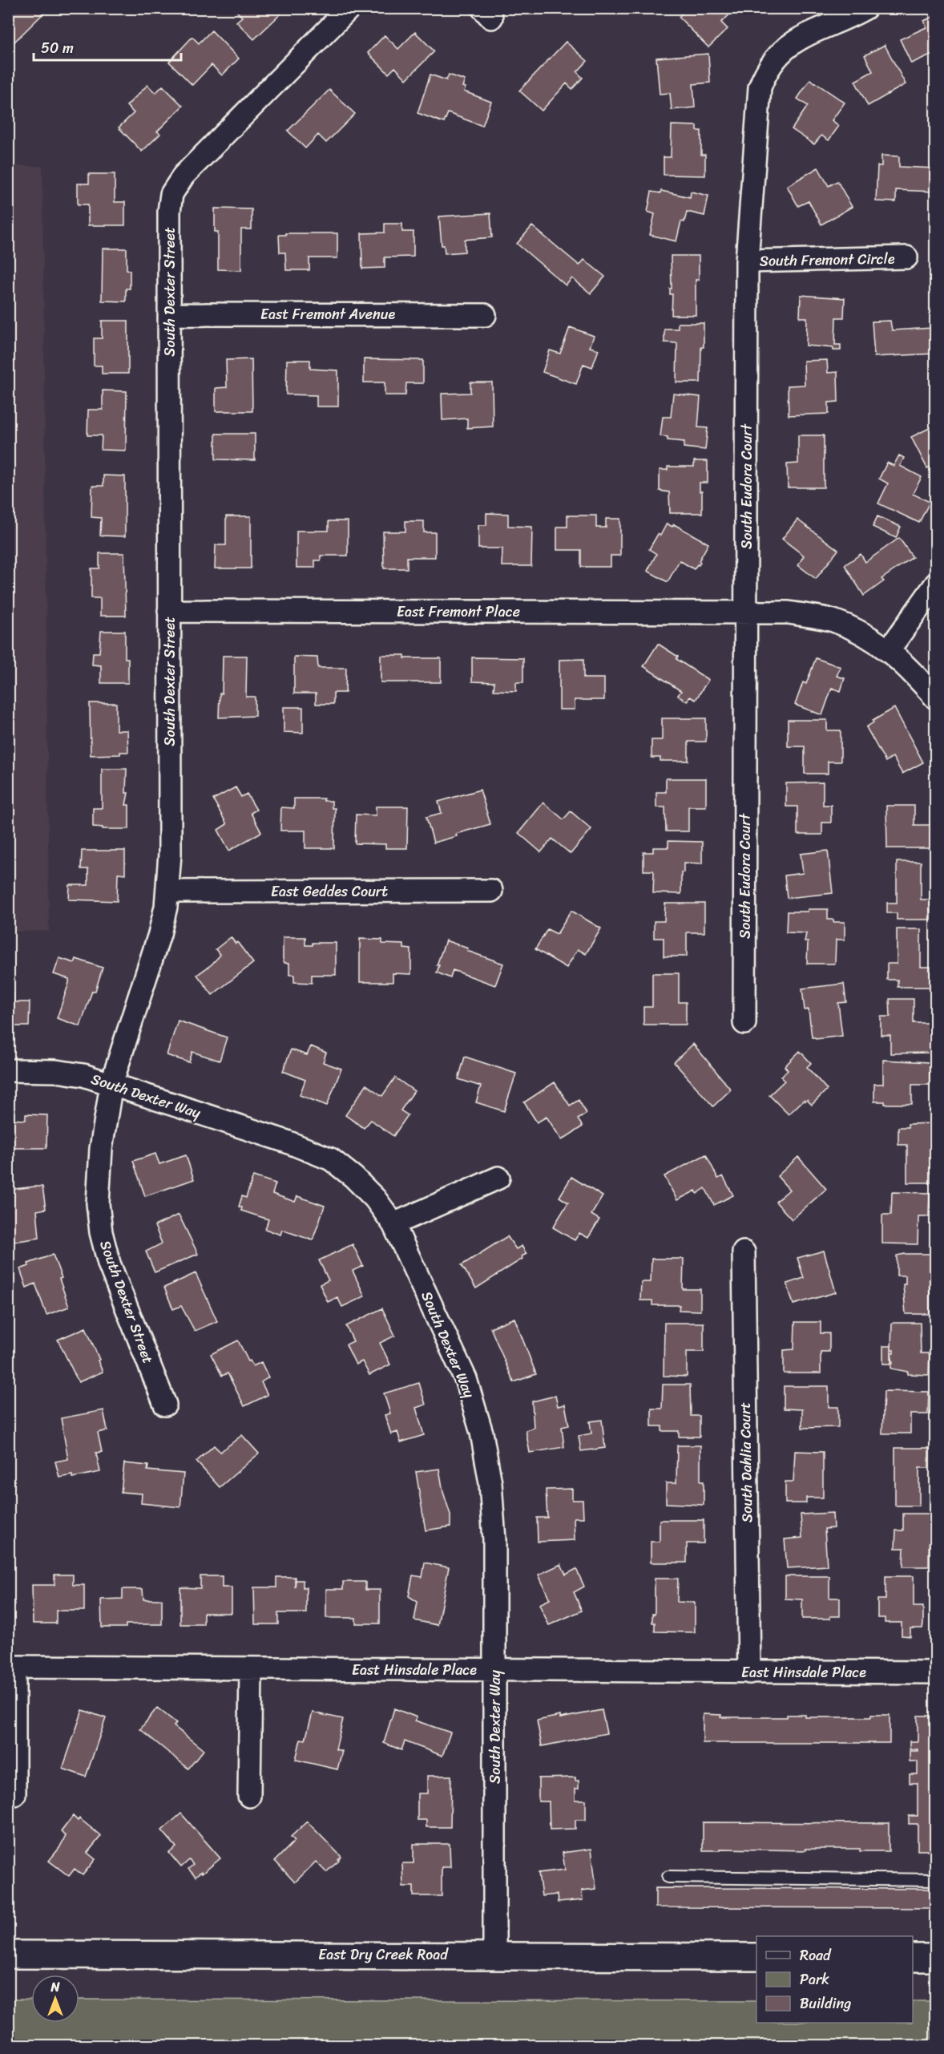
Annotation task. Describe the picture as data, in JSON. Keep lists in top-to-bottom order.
{
  "streets": {
    "main road": ["East Dry Creek Road"],
    "street": [
      "South Fremont Circle",
      "South Dexter Street",
      "East Fremont Avenue",
      "South Eudora Court",
      "East Fremont Place",
      "East Geddes Court",
      "South Dexter Way",
      "South Dahlia Court",
      "East Hinsdale Place"
    ]
  },
  "crossings": [
    ["South Fremont Circle", "South Eudora Court"],
    ["South Dexter Street", "East Fremont Avenue"],
    ["South Dexter Street", "East Fremont Place"],
    ["South Dexter Street", "East Geddes Court"],
    ["South Dexter Street", "South Dexter Way"],
    ["South Eudora Court", "East Fremont Place"],
    ["South Dexter Way", "East Hinsdale Place"],
    ["South Dexter Way", "East Dry Creek Road"],
    ["South Dahlia Court", "East Hinsdale Place"]
  ],
  "legend": ["Road", "Park", "Building"],
  "scale_bar": "50 m",
  "north": "top"
}
